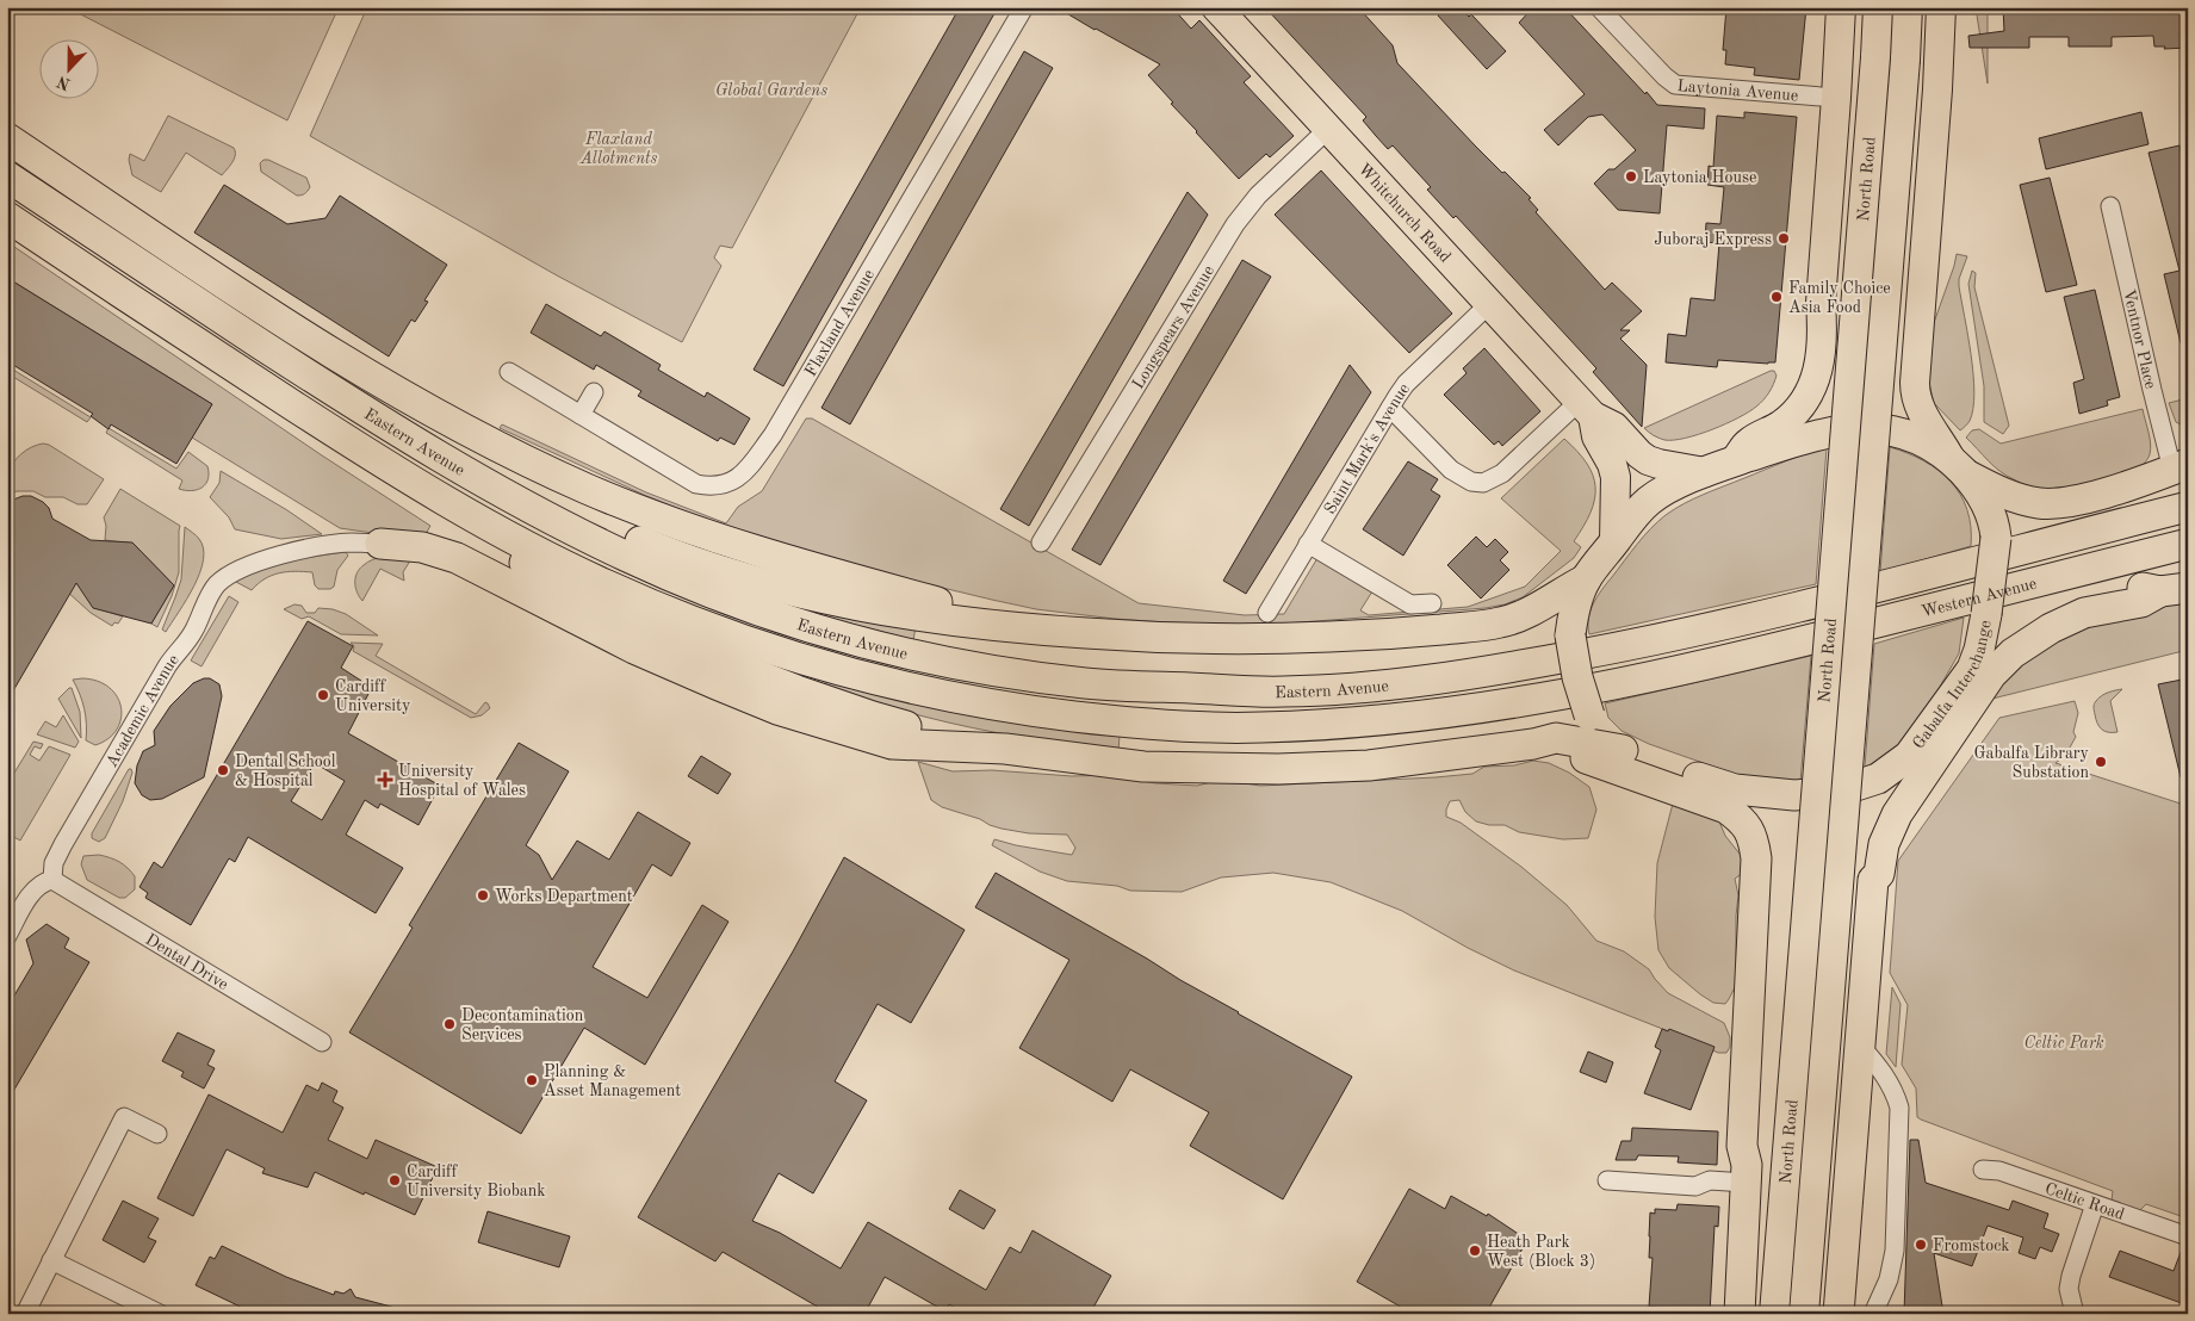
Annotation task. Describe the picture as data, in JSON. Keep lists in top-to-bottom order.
{
  "streets": {
    "highway": ["Eastern Avenue", "Western Avenue", "Gabalfa Interchange"],
    "main road": ["North Road", "Whitchurch Road"],
    "street": [
      "Laytonia Avenue",
      "Flaxland Avenue",
      "Longspears Avenue",
      "Ventnor Place",
      "Saint Mark's Avenue",
      "Academic Avenue",
      "Dental Drive",
      "Celtic Road"
    ]
  },
  "crossings": [
    ["Whitchurch Road", "Longspears Avenue"],
    ["Whitchurch Road", "Saint Mark's Avenue"],
    ["Whitchurch Road", "Gabalfa Interchange"],
    ["Eastern Avenue", "Western Avenue"],
    ["Academic Avenue", "Dental Drive"]
  ],
  "parks": ["Global Gardens", "Flaxland Allotments", "Celtic Park"],
  "places": {
    "other": [
      "Laytonia House",
      "Juboraj Express",
      "Family Choice Asia Food",
      "Cardiff University",
      "Gabalfa Library Substation",
      "Dental School & Hospital",
      "Works Department",
      "Decontamination Services",
      "Planning & Asset Management",
      "Cardiff University Biobank",
      "Fromstock",
      "Heath Park West (Block 3)"
    ],
    "health": ["University Hospital of Wales"]
  },
  "north": "bottom"
}
